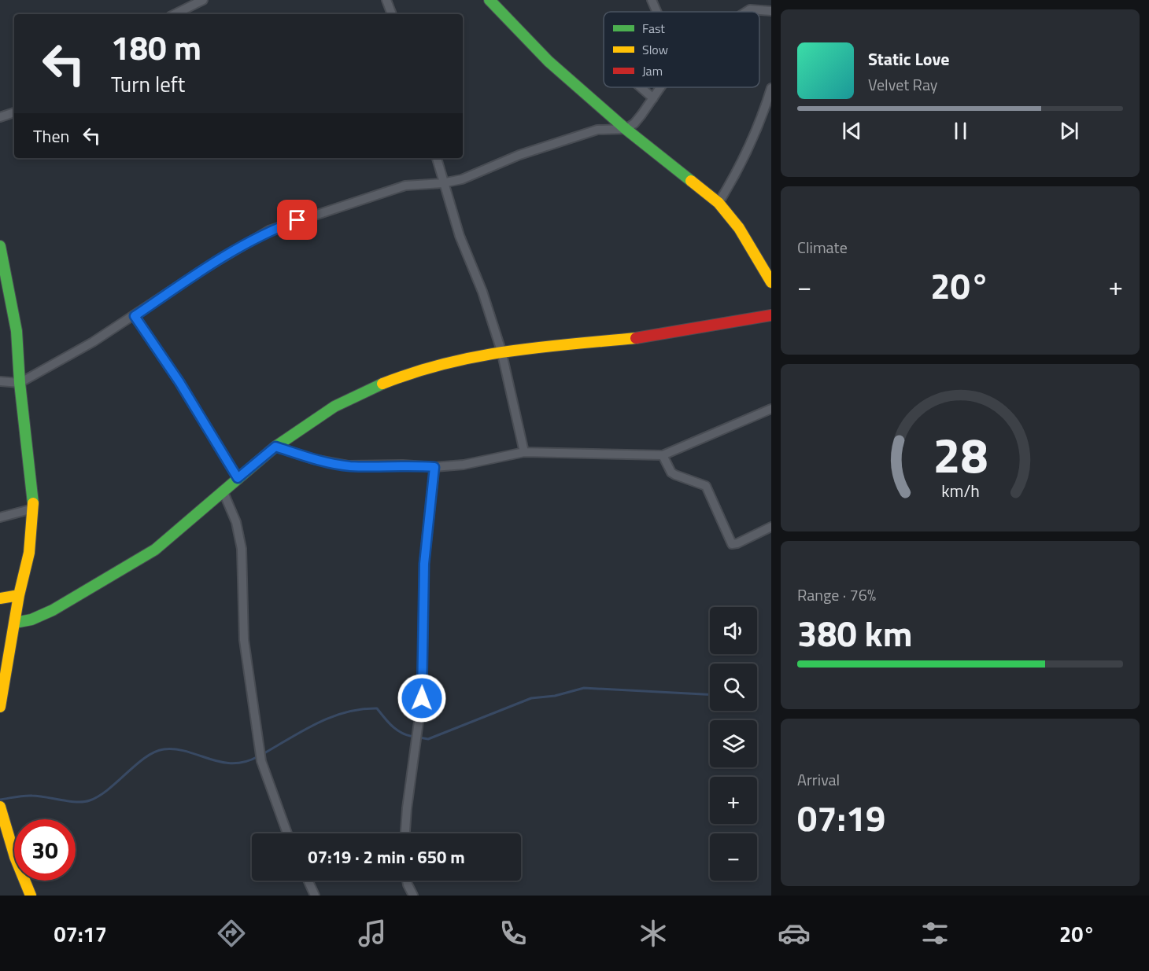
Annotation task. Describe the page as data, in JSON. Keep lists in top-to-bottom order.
{
  "legend": ["Fast", "Slow", "Jam"],
  "page": {
    "turn": ["180 m", "Turn left"],
    "song": ["Static Love", "Velvet Ray"],
    "then": "Then",
    "tile": [
      "Climate",
      ["Range · 76%", "380 km"],
      ["Arrival", "07:19"]
    ],
    "heat": ["−", "20°", "+"],
    "map_buttons": ["+", "−"],
    "limit": "30",
    "trip": "07:19 · 2 min · 650 m",
    "tabs": ["07:17", "20°"],
    "gauge": ["28", "km/h"]
  }
}
